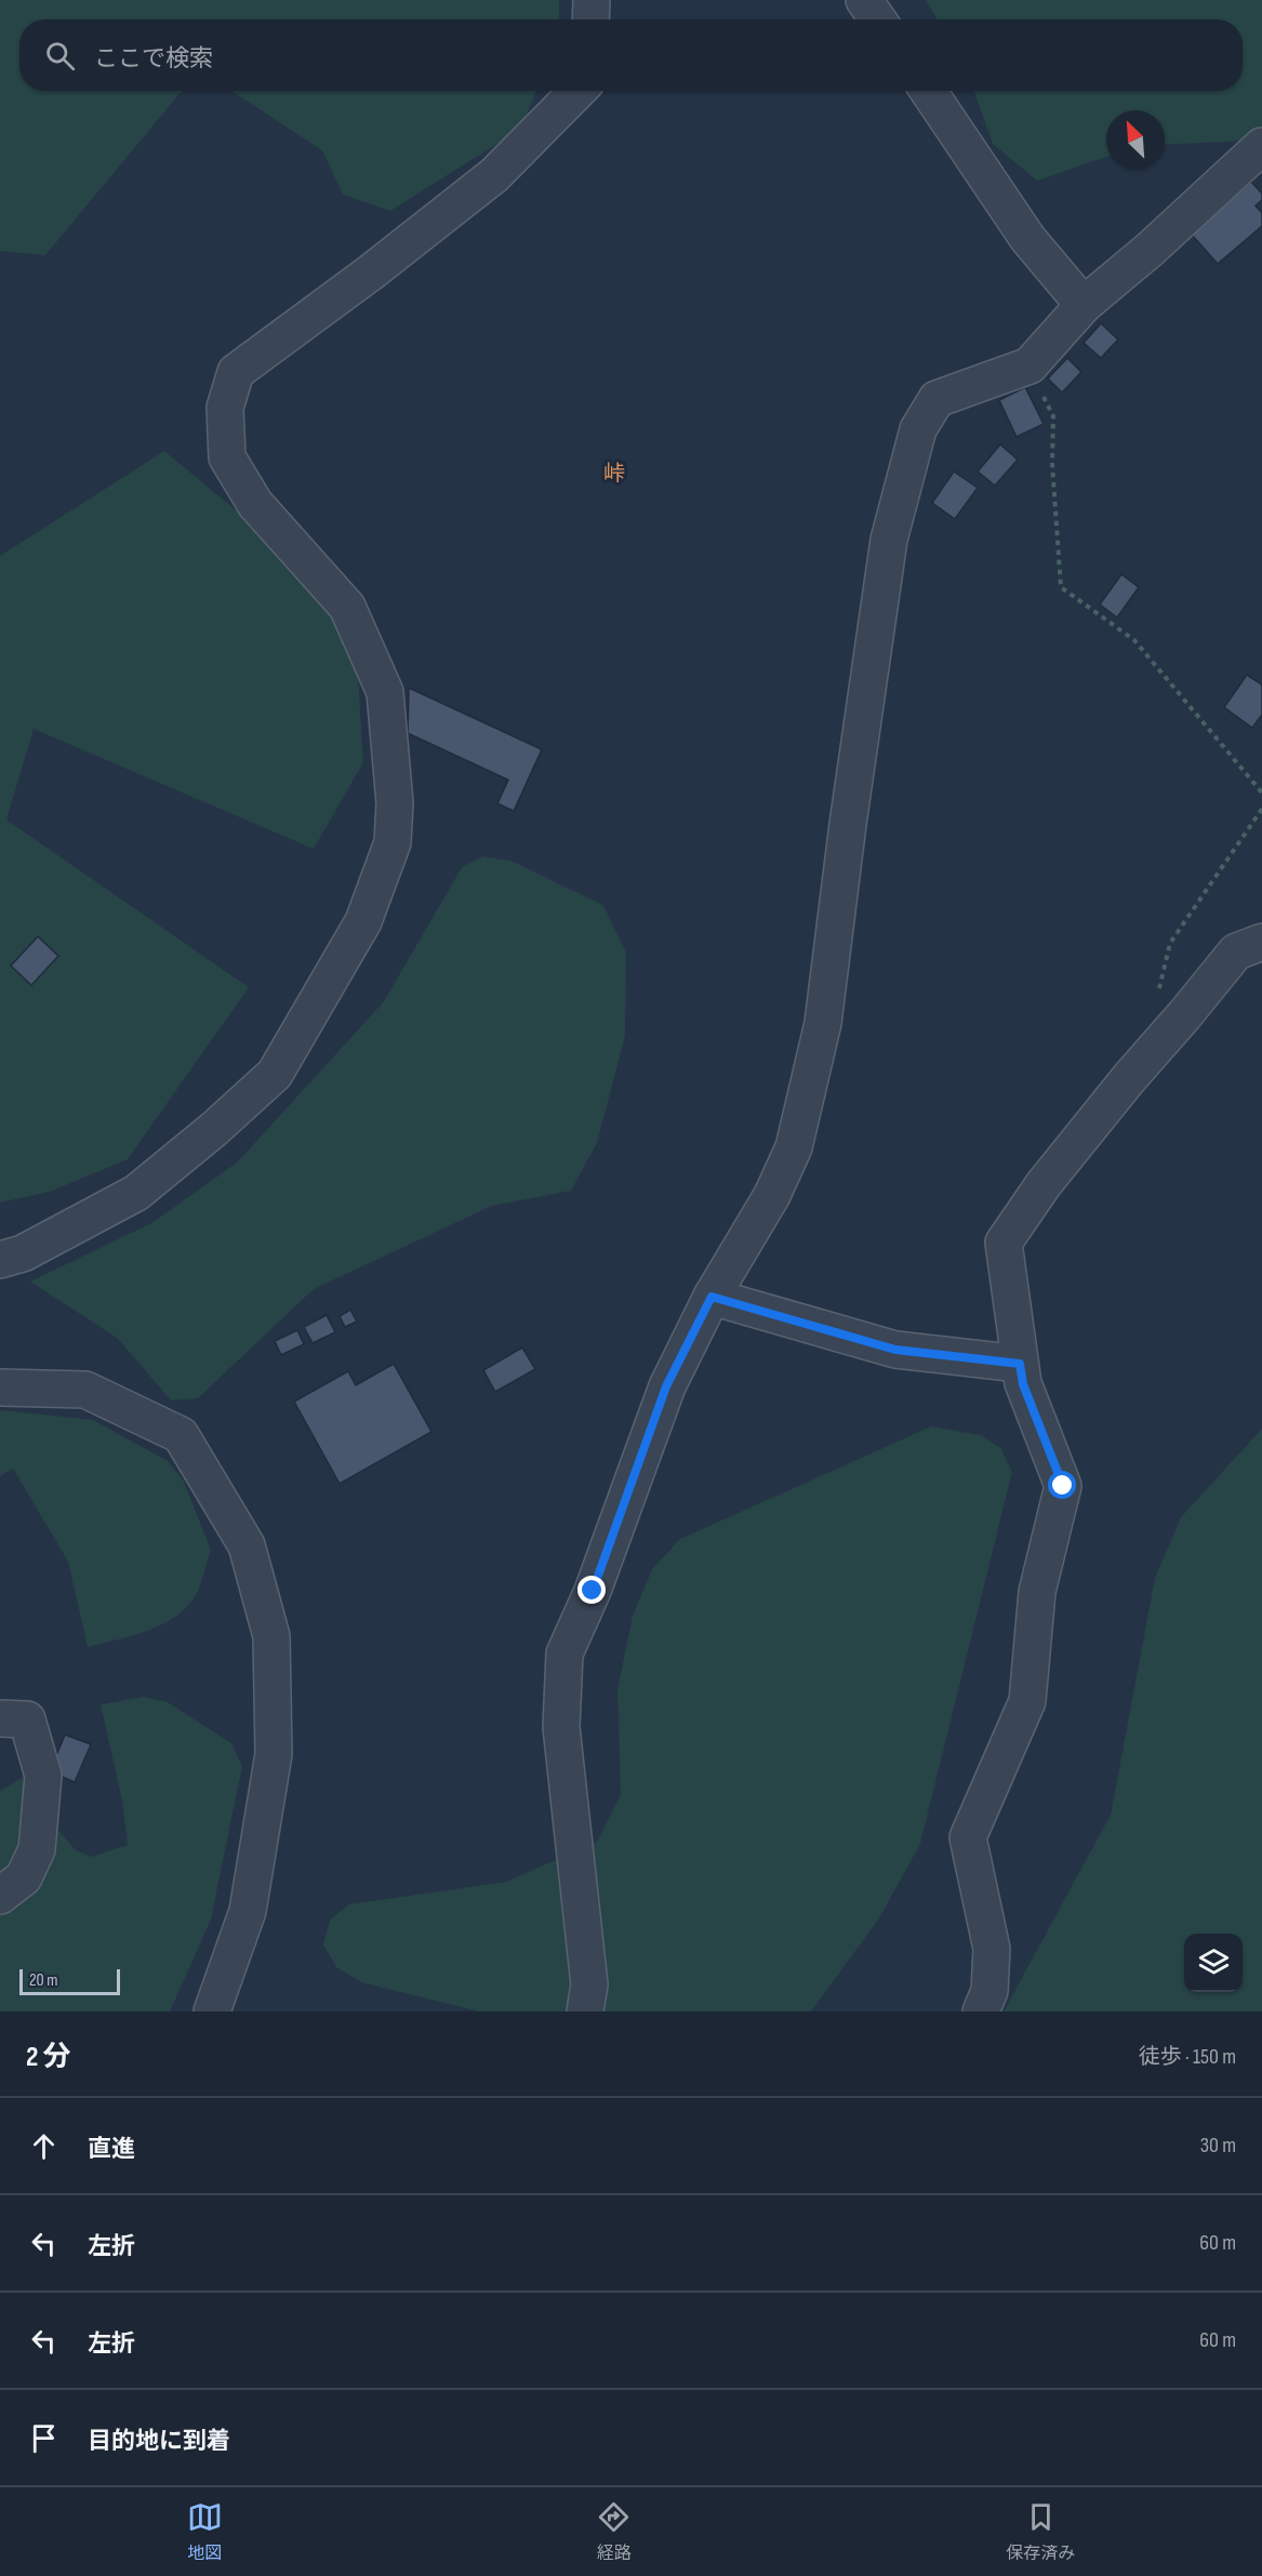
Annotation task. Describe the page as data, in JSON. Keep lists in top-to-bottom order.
{
  "districts": ["峠"],
  "scale_bar": "20 m",
  "north": "top left",
  "page": {
    "search": "ここで検索",
    "scale": "20 m",
    "heading": ["2 分", "徒歩 · 150 m"],
    "list": [
      ["直進", "30 m"],
      ["左折", "60 m"],
      ["左折", "60 m"],
      "目的地に到着"
    ],
    "nav": ["地図", "経路", "保存済み"]
  }
}
